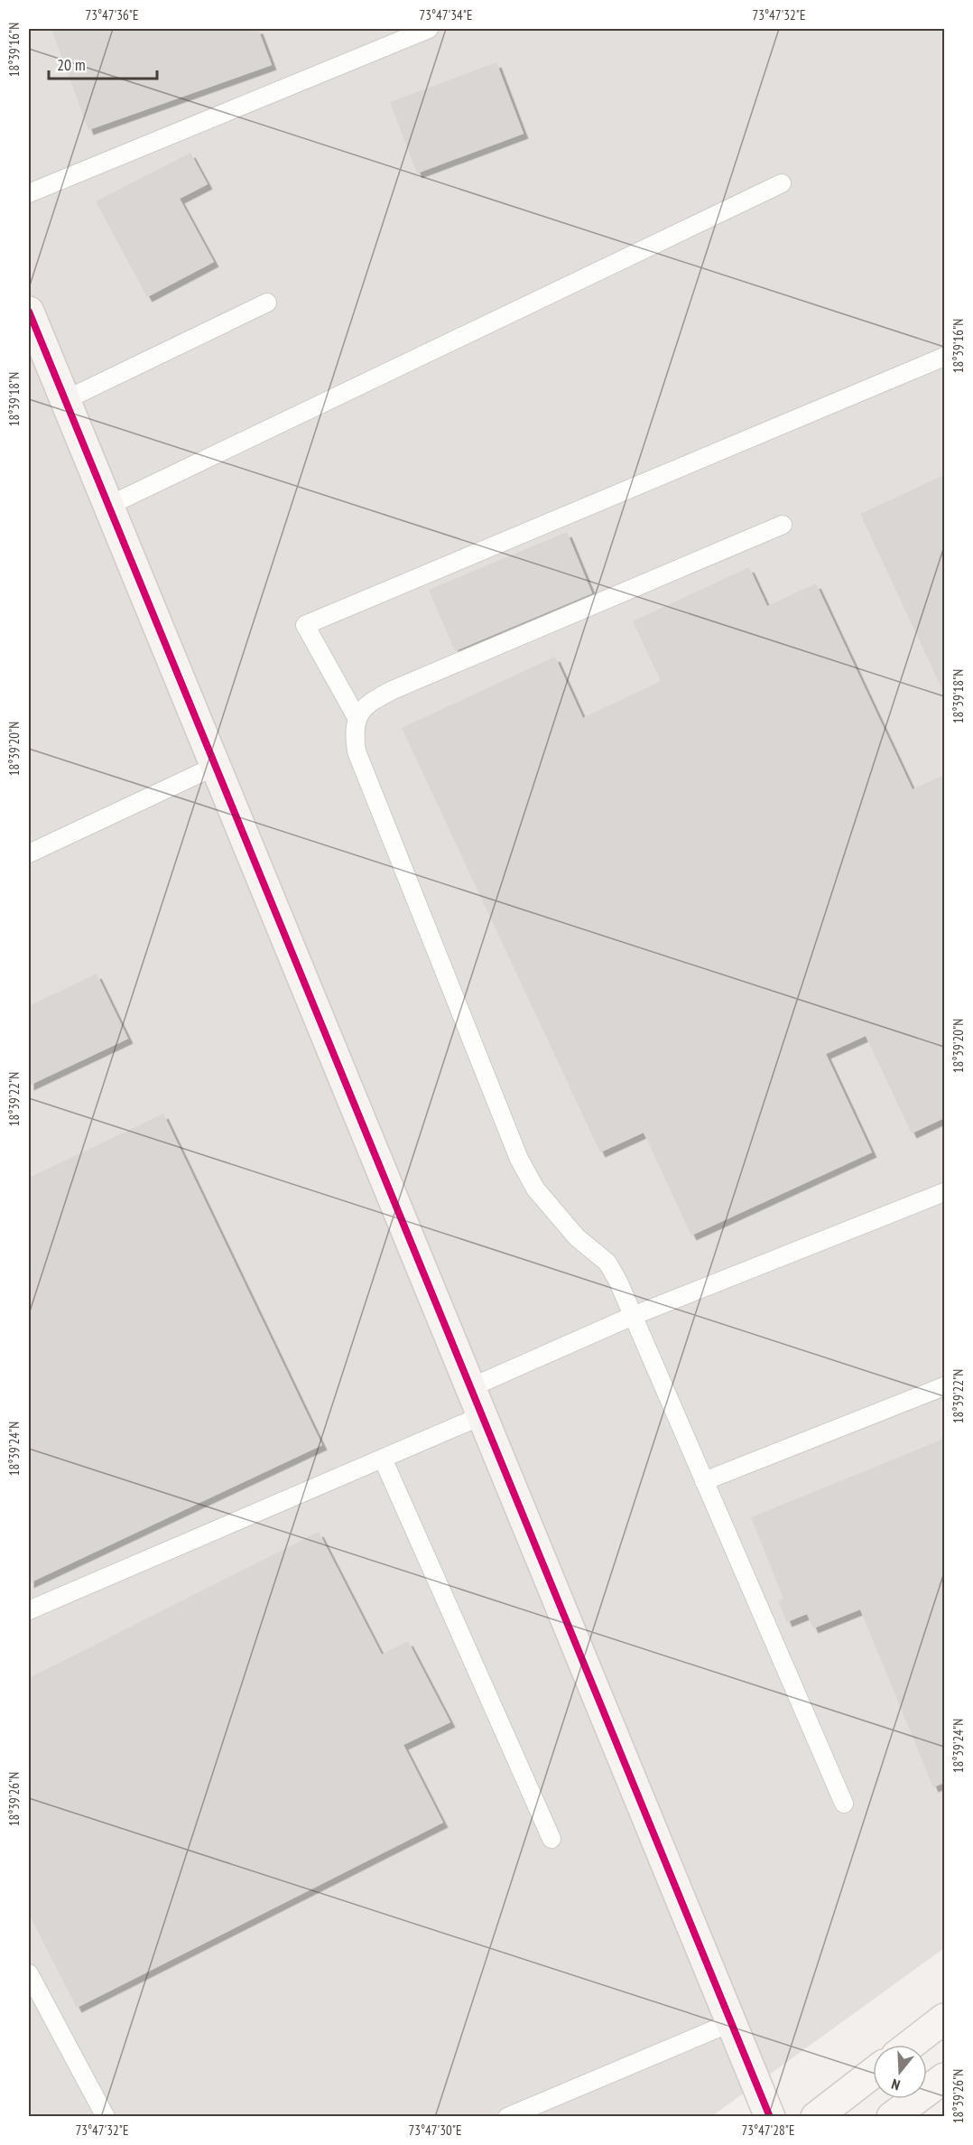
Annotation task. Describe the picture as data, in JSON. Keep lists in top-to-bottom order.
{
  "scale_bar": "20 m",
  "north": "bottom",
  "coordinates": [
    "73°47'36\"E",
    "73°47'34\"E",
    "73°47'32\"E",
    "18°39'16\"N",
    "18°39'18\"N",
    "18°39'20\"N",
    "18°39'22\"N",
    "18°39'24\"N",
    "18°39'26\"N",
    "73°47'30\"E",
    "73°47'28\"E"
  ]
}
